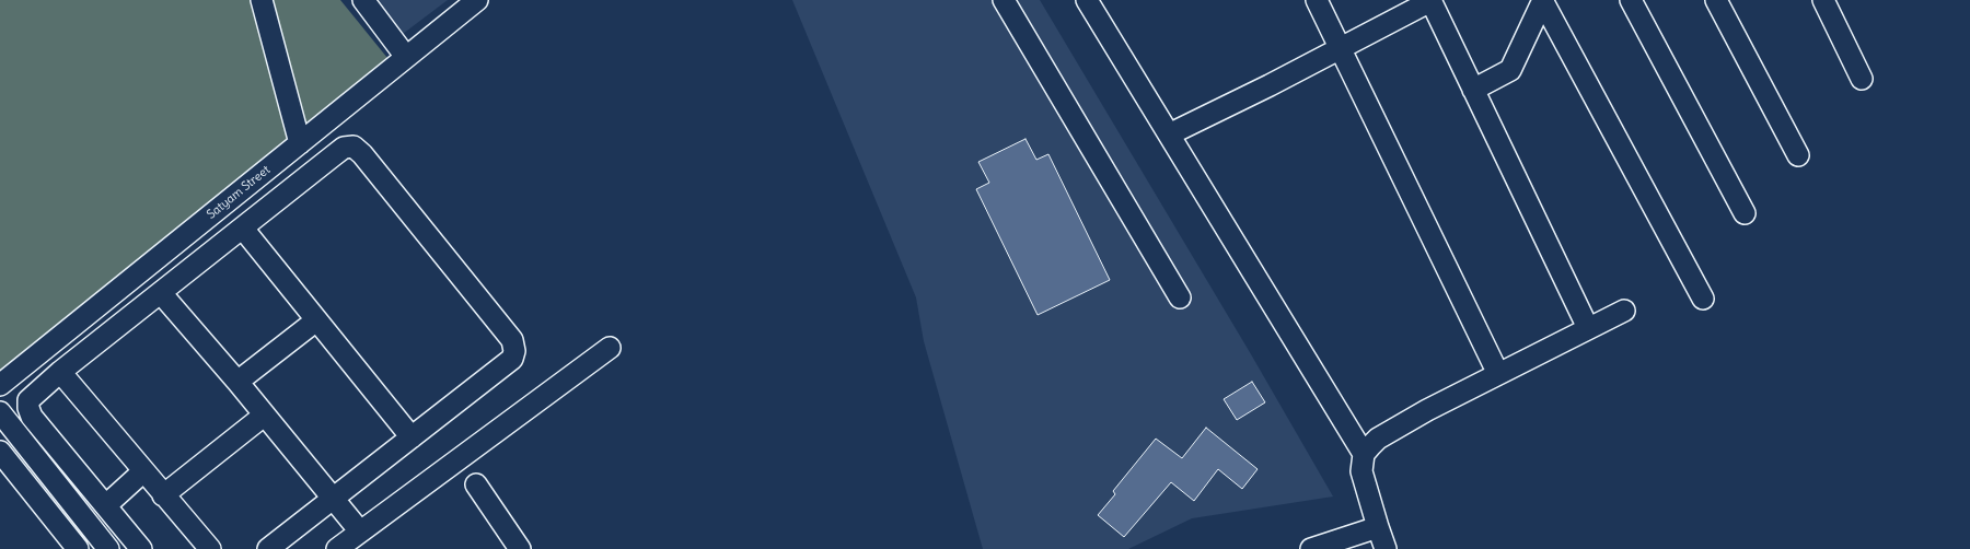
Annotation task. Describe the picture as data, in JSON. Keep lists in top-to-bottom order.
{
  "streets": {
    "street": ["Satyam Street"]
  }
}
